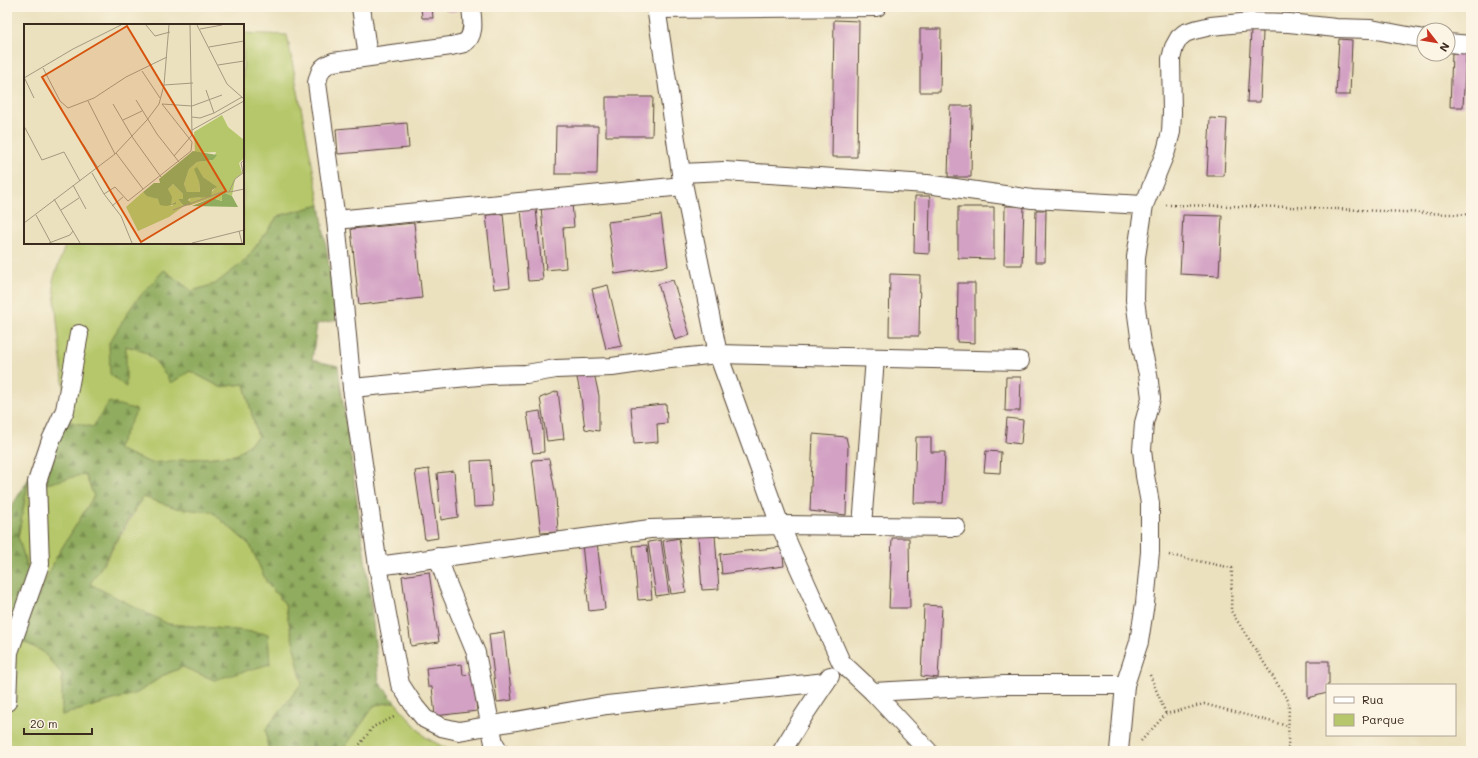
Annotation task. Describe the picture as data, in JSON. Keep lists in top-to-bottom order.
{
  "legend": ["Rua", "Parque"],
  "scale_bar": "20 m",
  "north": "bottom right"
}
